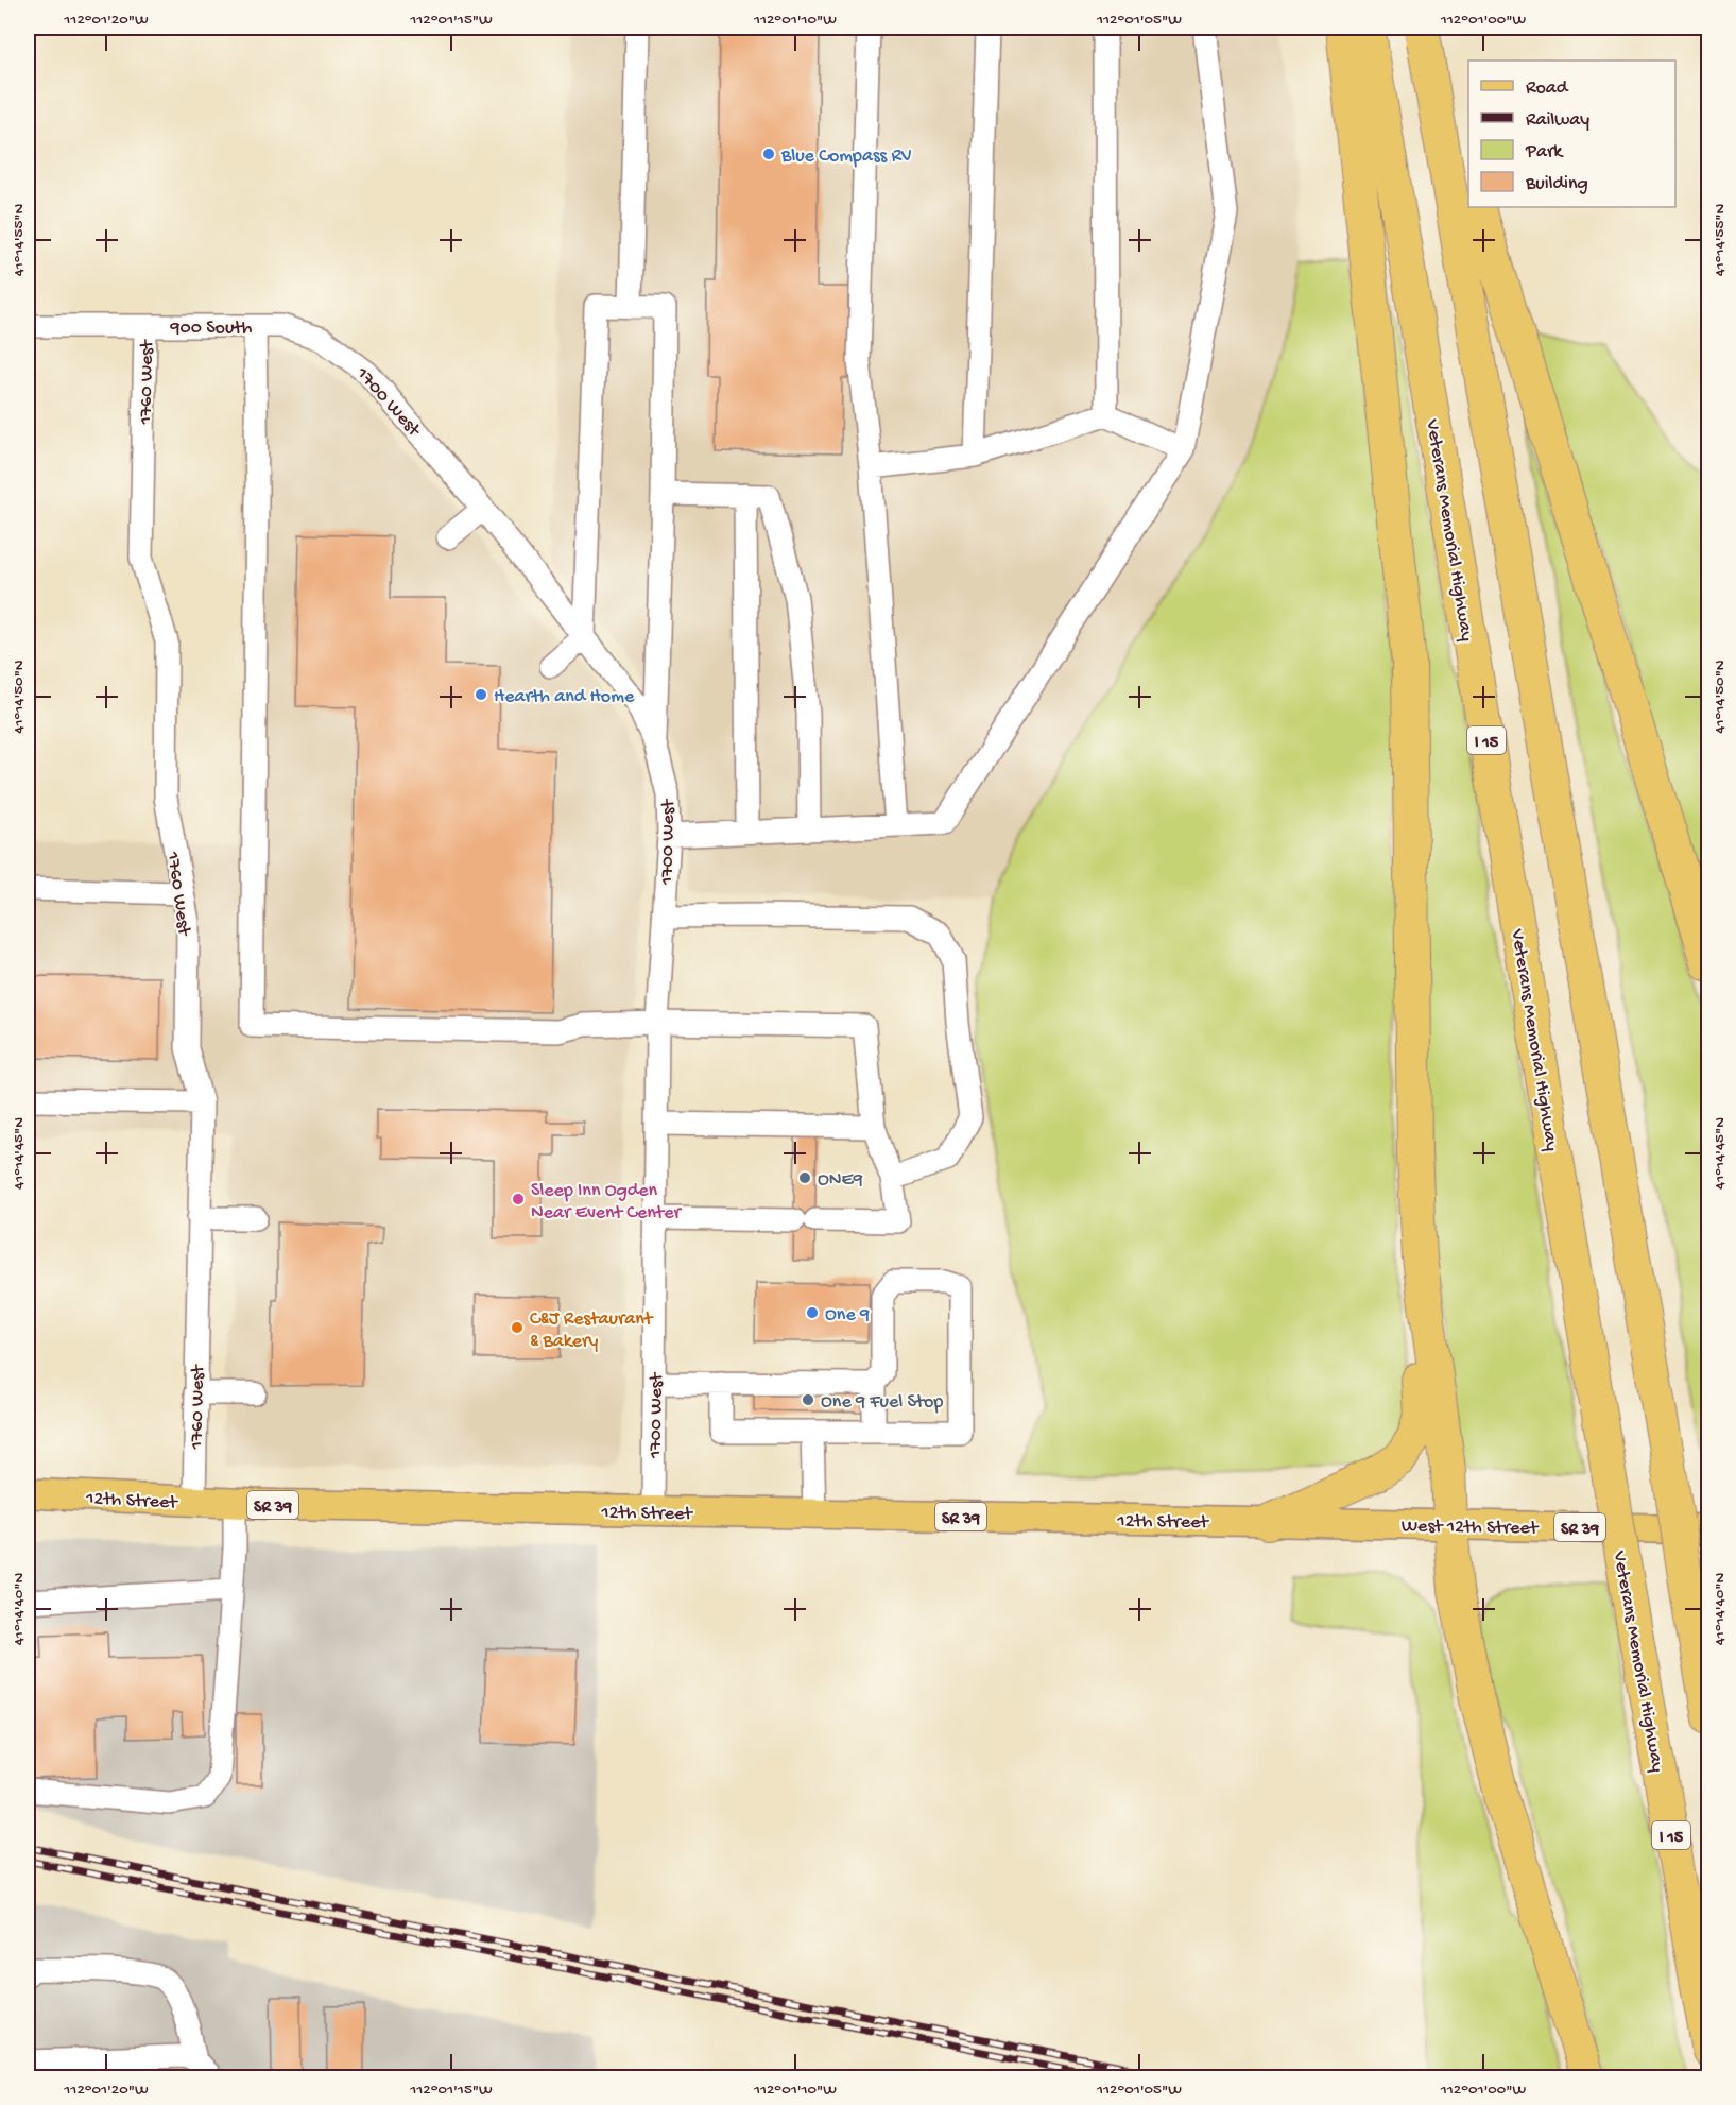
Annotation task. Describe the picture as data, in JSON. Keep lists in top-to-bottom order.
{
  "streets": {
    "highway": ["Veterans Memorial Highway", "I 15"],
    "main road": ["12th Street", "SR 39", "West 12th Street"],
    "street": ["900 South", "1760 West", "1700 West"]
  },
  "crossings": [
    ["900 South", "1760 West"],
    ["900 South", "1700 West"],
    ["1760 West", "12th Street"],
    ["1700 West", "12th Street"],
    ["12th Street", "West 12th Street"]
  ],
  "places": [
    "Blue Compass RV",
    "Hearth and Home",
    "ONE9",
    "Sleep Inn Ogden Near Event Center",
    "One 9",
    "C&J Restaurant & Bakery",
    "One 9 Fuel Stop"
  ],
  "legend": [
    "Road",
    "Railway",
    "Park",
    "Building"
  ],
  "coordinates": [
    "112°01'20\"W",
    "112°01'15\"W",
    "112°01'10\"W",
    "112°01'05\"W",
    "112°01'00\"W",
    "41°14'55\"N",
    "41°14'50\"N",
    "41°14'45\"N",
    "41°14'40\"N"
  ]
}
